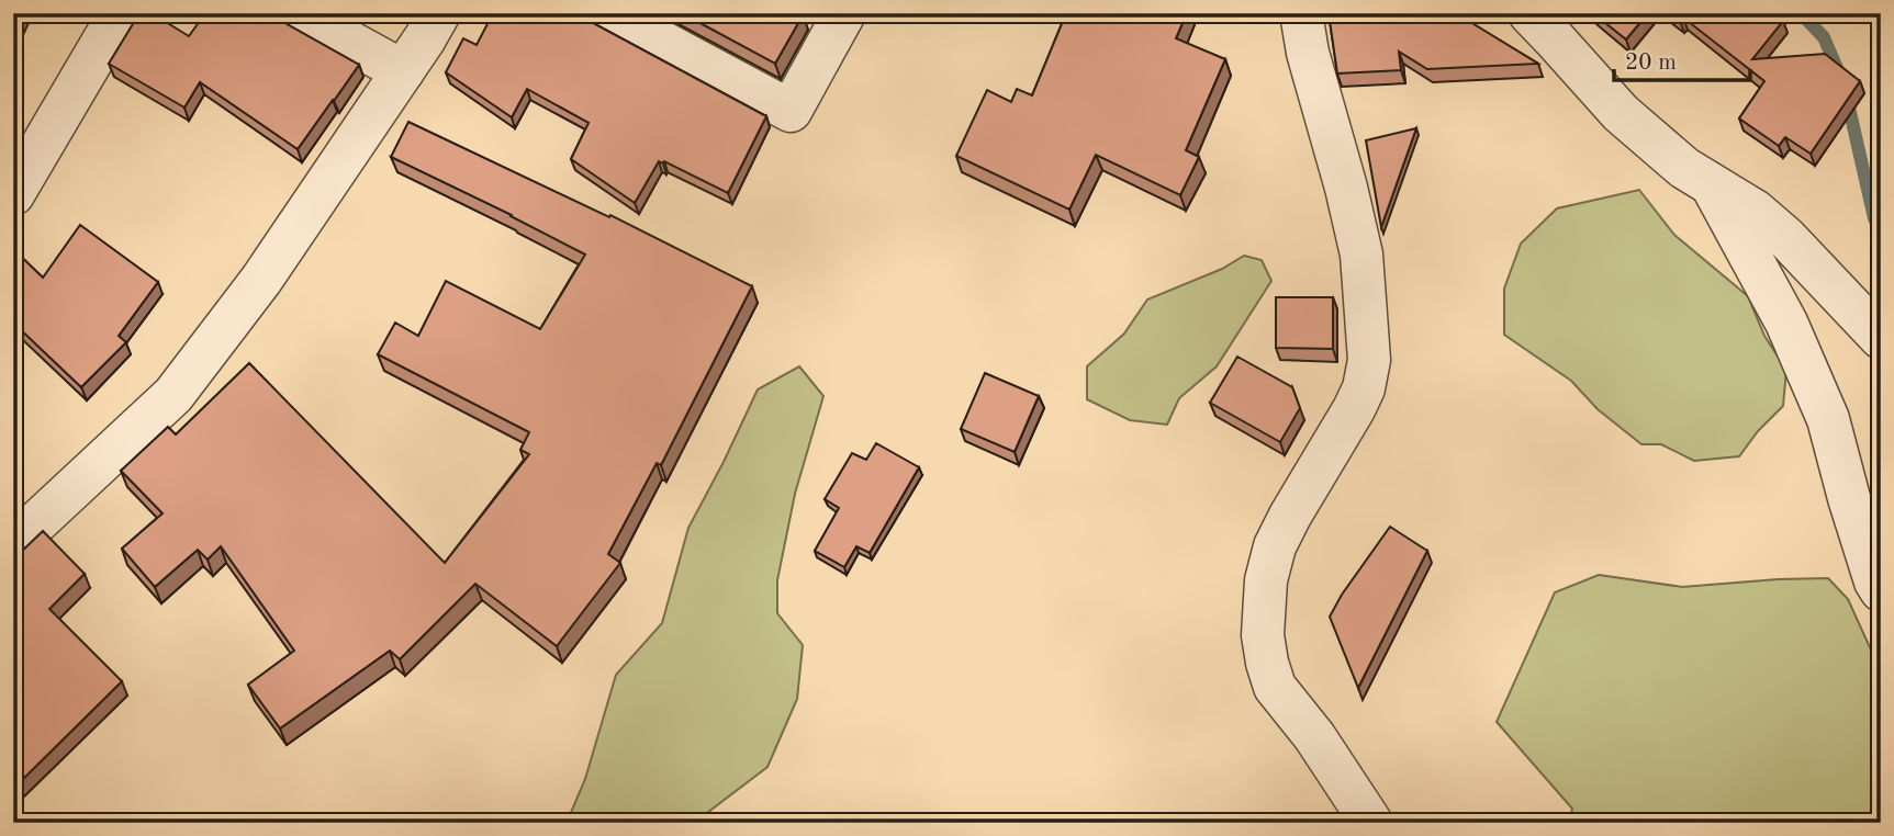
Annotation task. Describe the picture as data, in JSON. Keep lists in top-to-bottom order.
{
  "scale_bar": "20 m"
}
